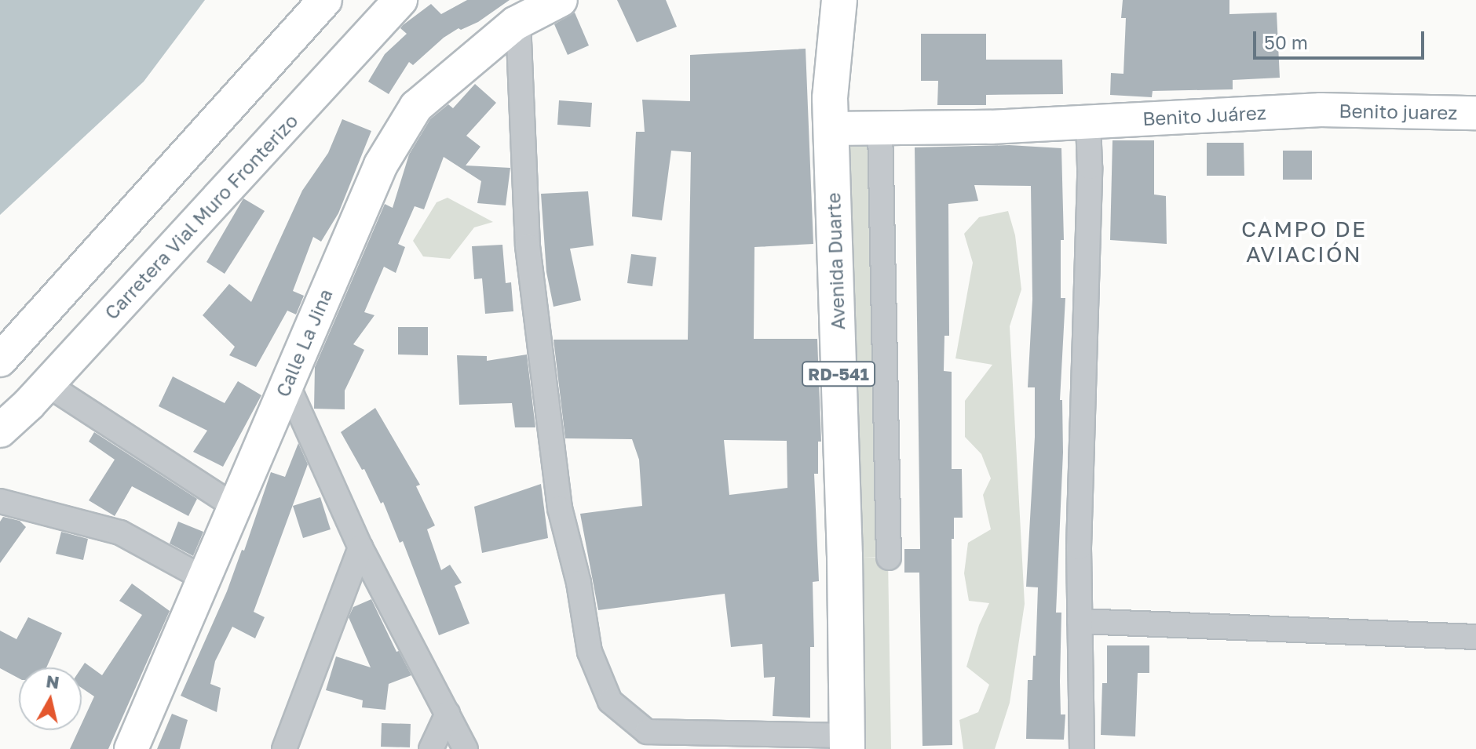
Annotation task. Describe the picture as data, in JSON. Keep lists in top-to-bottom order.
{
  "streets": {
    "main road": [
      "Benito juarez",
      "Benito Juárez",
      "Carretera Vial Muro Fronterizo",
      "Avenida Duarte",
      "Calle La Jina",
      "RD-541"
    ]
  },
  "crossings": [
    ["Benito juarez", "Benito Juárez"],
    ["Benito Juárez", "Avenida Duarte"]
  ],
  "districts": ["CAMPO DE AVIACIÓN"],
  "scale_bar": "50 m",
  "north": "top"
}
